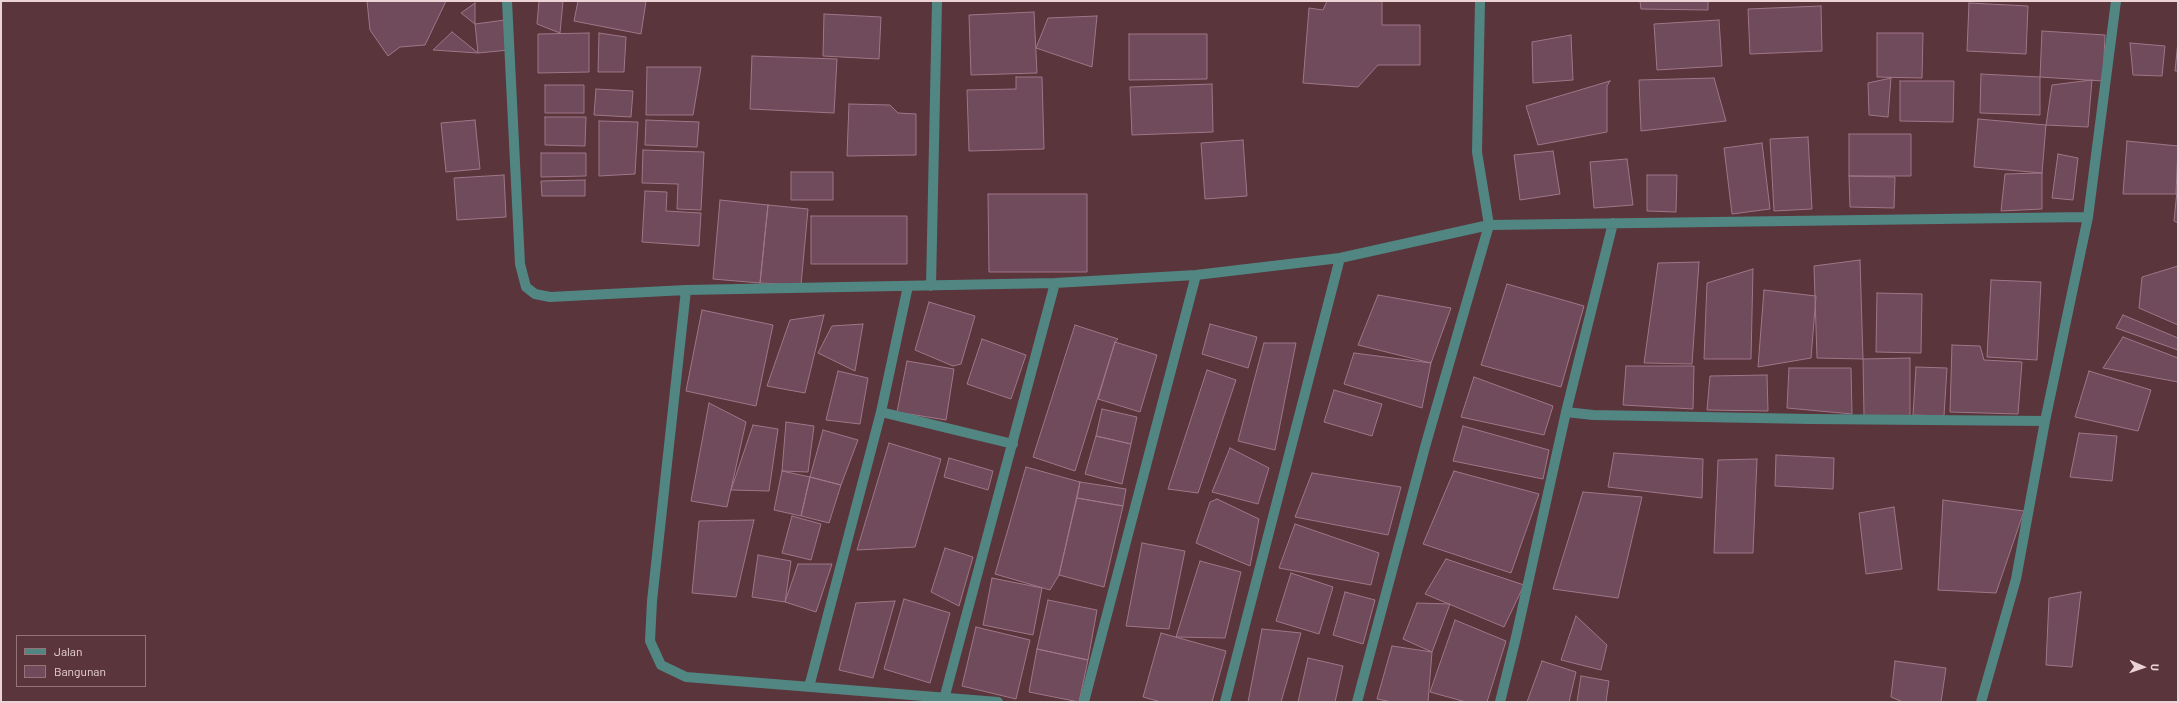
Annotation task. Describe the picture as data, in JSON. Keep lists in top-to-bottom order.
{
  "legend": ["Jalan", "Bangunan"],
  "north": "right"
}
